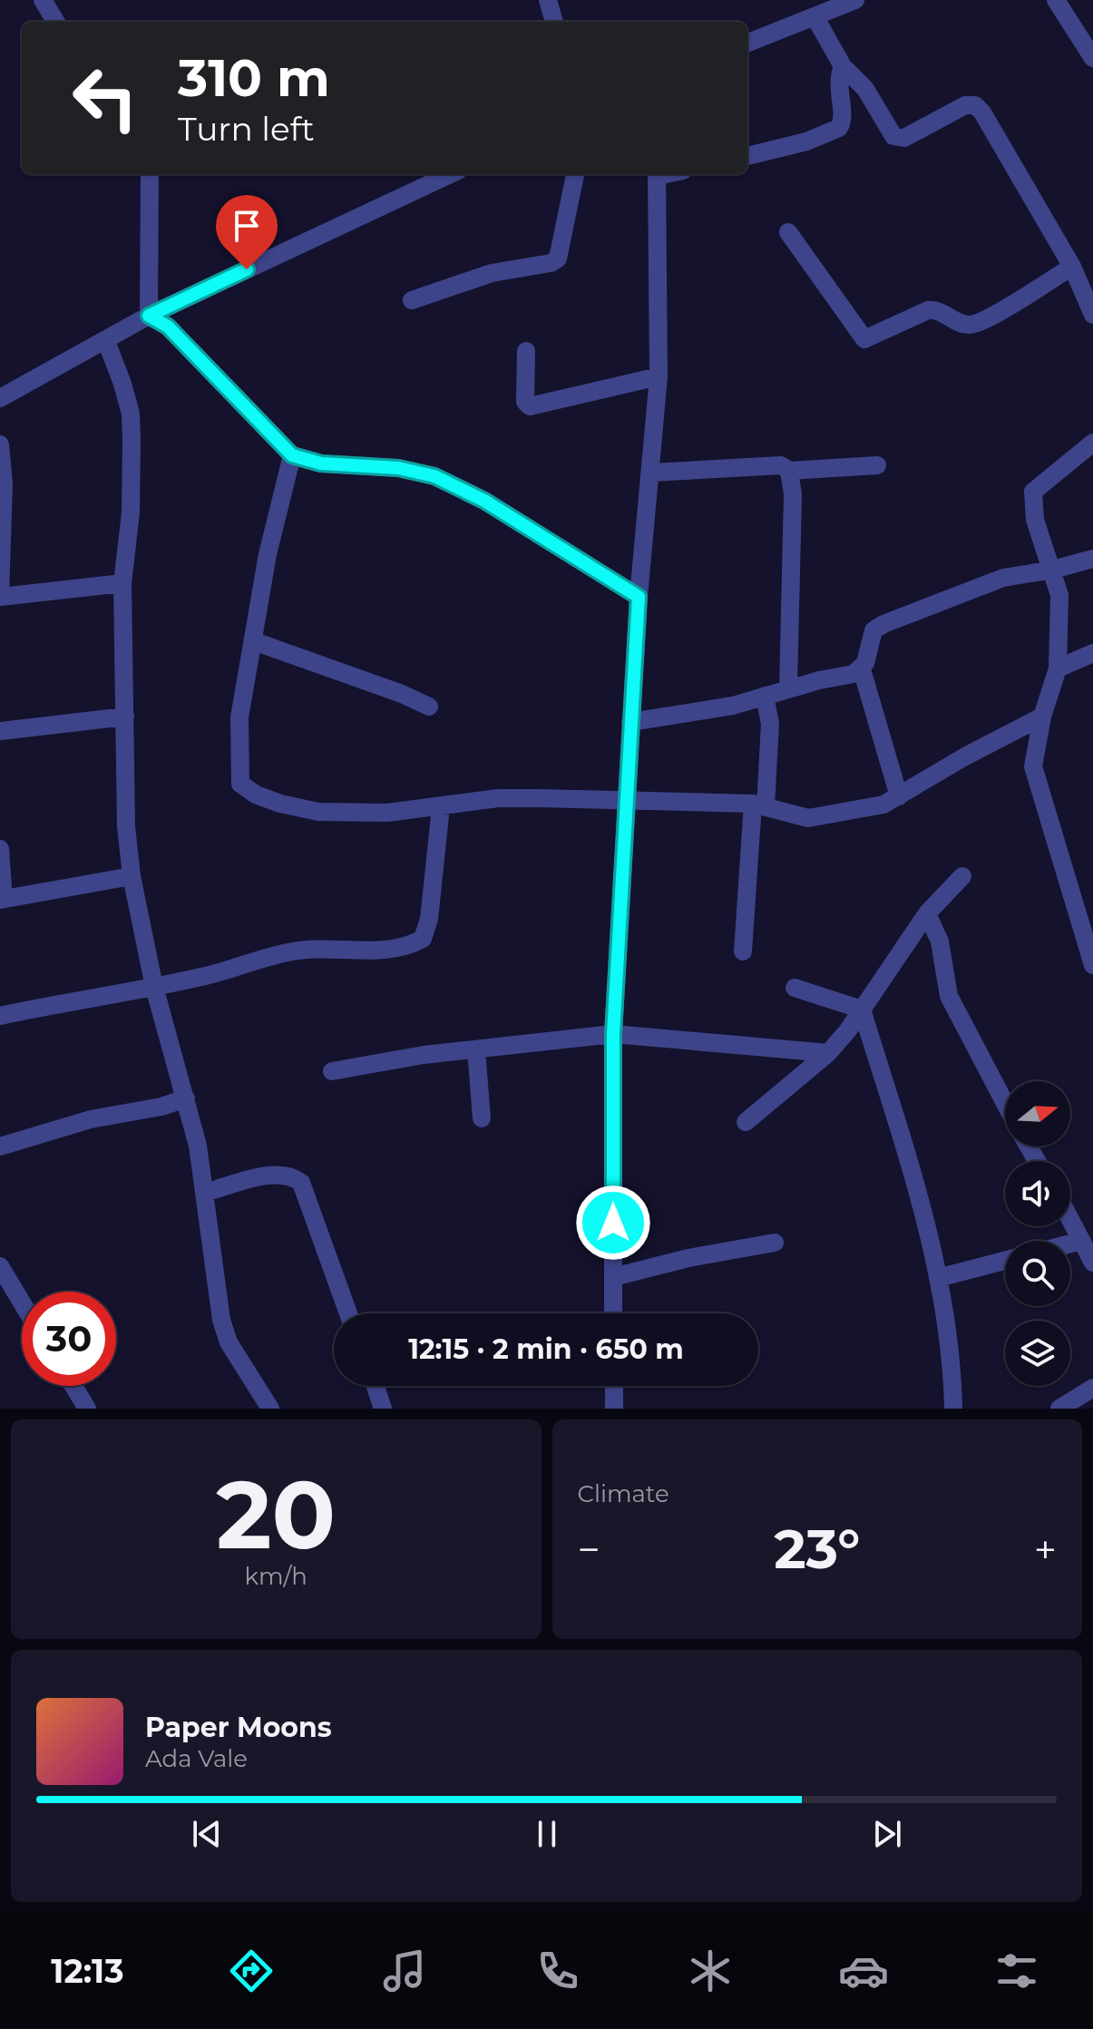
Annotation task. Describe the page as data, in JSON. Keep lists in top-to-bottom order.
{
  "north": "right",
  "page": {
    "turn": ["310 m", "Turn left"],
    "limit": "30",
    "trip": "12:15 · 2 min · 650 m",
    "tile": [
      ["20", "km/h"],
      "Climate"
    ],
    "heat": ["−", "23°", "+"],
    "song": ["Paper Moons", "Ada Vale"],
    "tabs": "12:13"
  }
}
